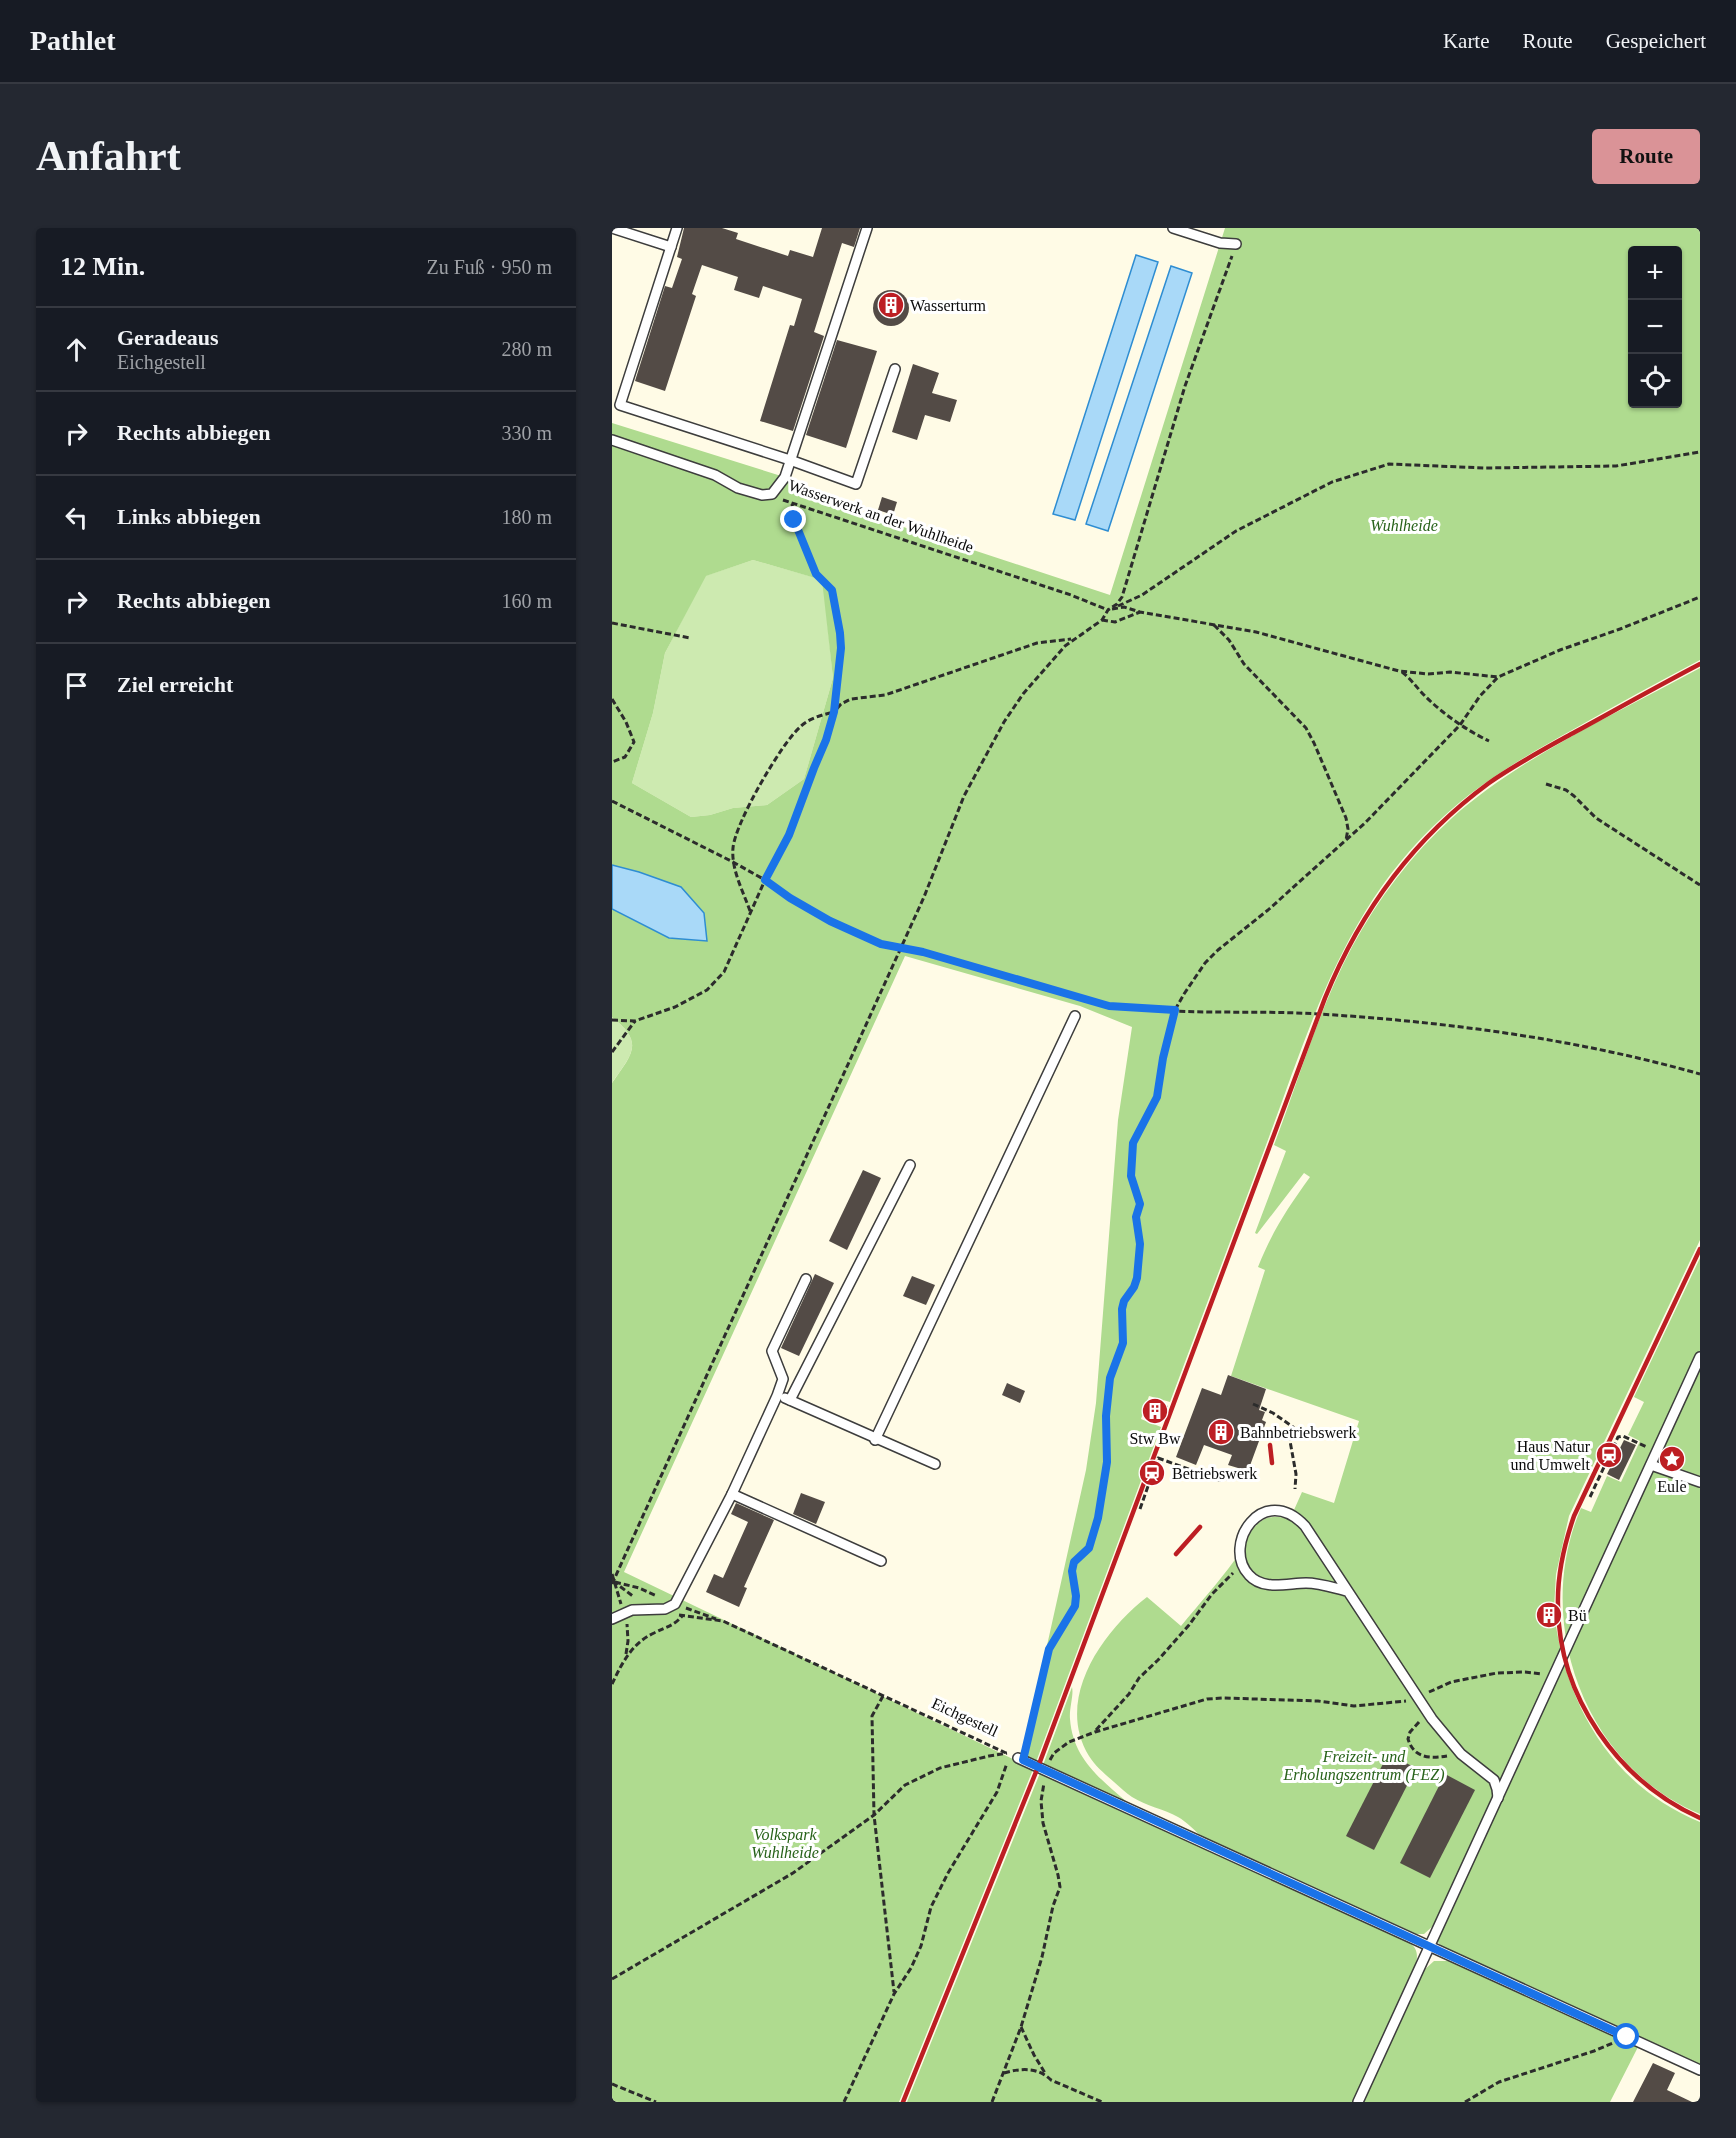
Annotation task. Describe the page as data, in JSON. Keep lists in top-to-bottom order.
{
  "streets": {
    "lane": ["Wasserwerk an der Wuhlheide"],
    "path": ["Eichgestell"]
  },
  "parks": ["Wuhlheide", "Freizeit- und Erholungszentrum (FEZ)", "Volkspark Wuhlheide"],
  "places": {
    "building": [
      "Wasserturm",
      "Stw Bw",
      "Bahnbetriebswerk",
      "Bü"
    ],
    "station": ["Haus Natur und Umwelt", "Betriebswerk"],
    "place": ["Eule"]
  },
  "page": {
    "header": "Pathlet",
    "nav": ["Karte", "Route", "Gespeichert"],
    "buttons": "Route",
    "title": "Anfahrt",
    "heading": ["12 Min.", "Zu Fuß · 950 m"],
    "map_buttons": ["+", "−"],
    "list": [
      ["Geradeaus", "Eichgestell", "280 m"],
      ["Rechts abbiegen", "330 m"],
      ["Links abbiegen", "180 m"],
      ["Rechts abbiegen", "160 m"],
      "Ziel erreicht"
    ]
  }
}
